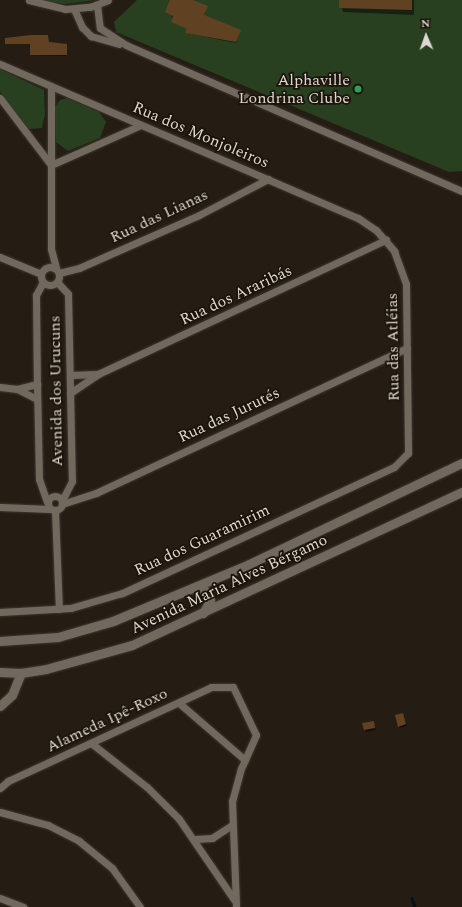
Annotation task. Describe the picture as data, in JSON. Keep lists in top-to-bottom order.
{
  "streets": {
    "street": [
      "Rua dos Monjoleiros",
      "Rua das Lianas",
      "Rua dos Araribás",
      "Rua das Atléias",
      "Avenida dos Urucuns",
      "Rua das Jurutés",
      "Rua dos Guaramirim",
      "Avenida Maria Alves Bérgamo",
      "Alameda Ipê-Roxo"
    ]
  },
  "crossings": [
    ["Rua dos Monjoleiros", "Rua das Lianas"],
    ["Rua dos Monjoleiros", "Rua dos Araribás"],
    ["Rua dos Monjoleiros", "Rua das Atléias"],
    ["Rua dos Araribás", "Rua das Atléias"],
    ["Rua dos Araribás", "Avenida dos Urucuns"],
    ["Rua das Atléias", "Rua das Jurutés"],
    ["Rua das Atléias", "Rua dos Guaramirim"],
    ["Avenida dos Urucuns", "Rua das Jurutés"],
    ["Avenida dos Urucuns", "Rua dos Guaramirim"]
  ],
  "places": ["Alphaville Londrina Clube"],
  "north": "top"
}
